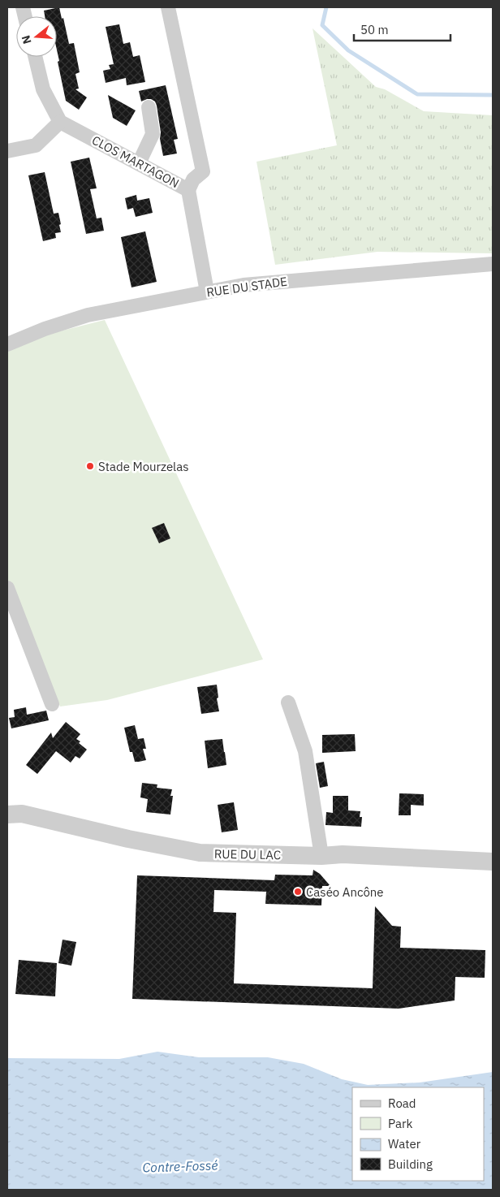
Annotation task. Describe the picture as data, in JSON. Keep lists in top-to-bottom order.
{
  "streets": {
    "street": ["CLOS MARTAGON", "RUE DU STADE", "RUE DU LAC"]
  },
  "crossings": [
    ["CLOS MARTAGON", "RUE DU STADE"]
  ],
  "water": ["Contre-Fossé"],
  "places": ["Stade Mourzelas", "Caséo Ancône"],
  "legend": [
    "Road",
    "Park",
    "Water",
    "Building"
  ],
  "scale_bar": "50 m",
  "north": "left"
}
